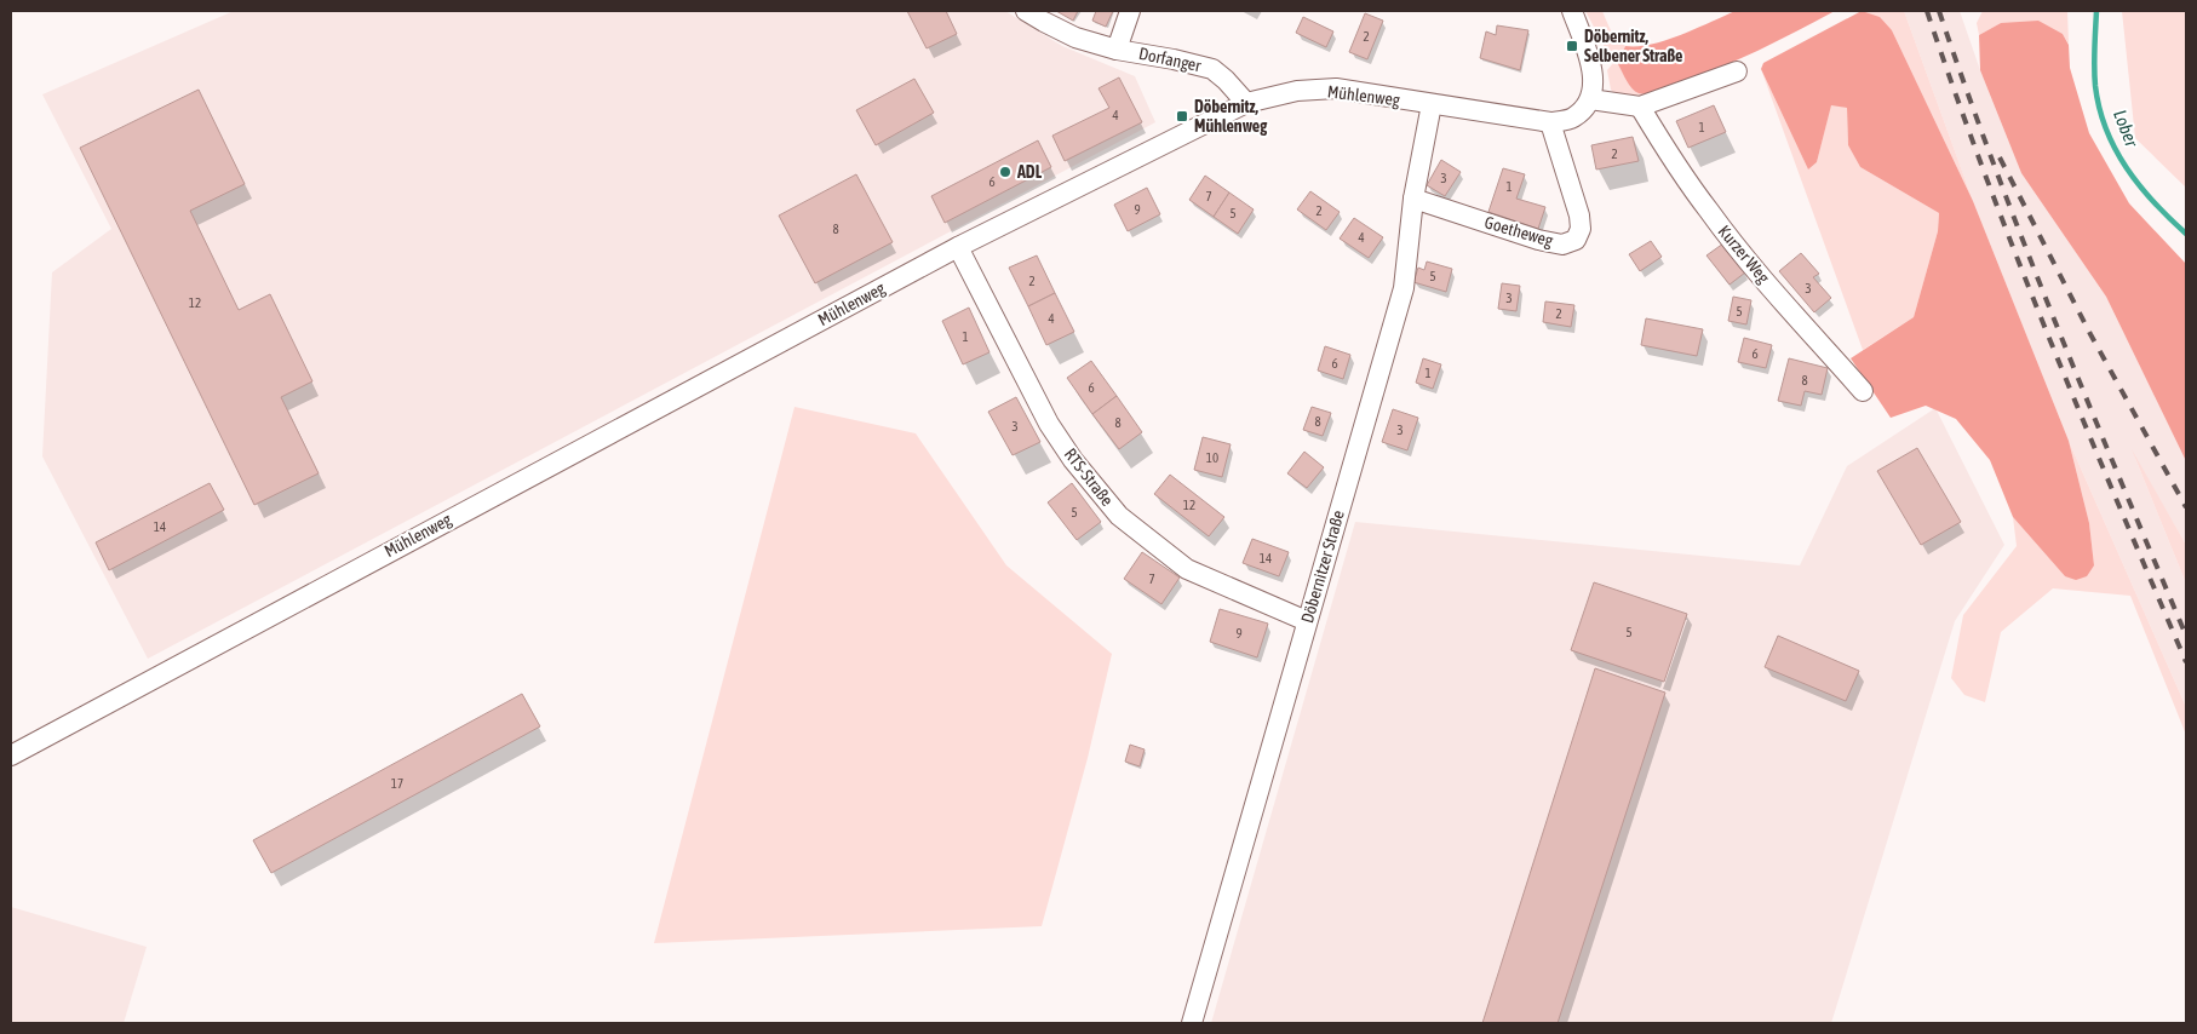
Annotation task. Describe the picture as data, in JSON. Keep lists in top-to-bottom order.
{
  "streets": {
    "street": [
      "Dorfanger",
      "Mühlenweg",
      "Goetheweg",
      "Kurzer Weg",
      "RTS-Straße",
      "Döbernitzer Straße"
    ]
  },
  "crossings": [
    ["Dorfanger", "Mühlenweg"],
    ["Mühlenweg", "Goetheweg"],
    ["Mühlenweg", "RTS-Straße"],
    ["Mühlenweg", "Döbernitzer Straße"],
    ["Goetheweg", "Döbernitzer Straße"],
    ["RTS-Straße", "Döbernitzer Straße"]
  ],
  "water": ["Lober"],
  "places": {
    "transit": ["Döbernitz, Selbener Straße", "Döbernitz, Mühlenweg"],
    "other": ["ADL"]
  },
  "house_numbers": [
    "2",
    "4",
    "1",
    "2",
    "3",
    "6",
    "1",
    "7",
    "9",
    "2",
    "5",
    "8",
    "4",
    "5",
    "2",
    "3",
    "3",
    "12",
    "5",
    "2",
    "4",
    "1",
    "6",
    "6",
    "1",
    "8",
    "6",
    "8",
    "8",
    "3",
    "3",
    "10",
    "12",
    "5",
    "14",
    "14",
    "7",
    "5",
    "9",
    "17"
  ]
}
